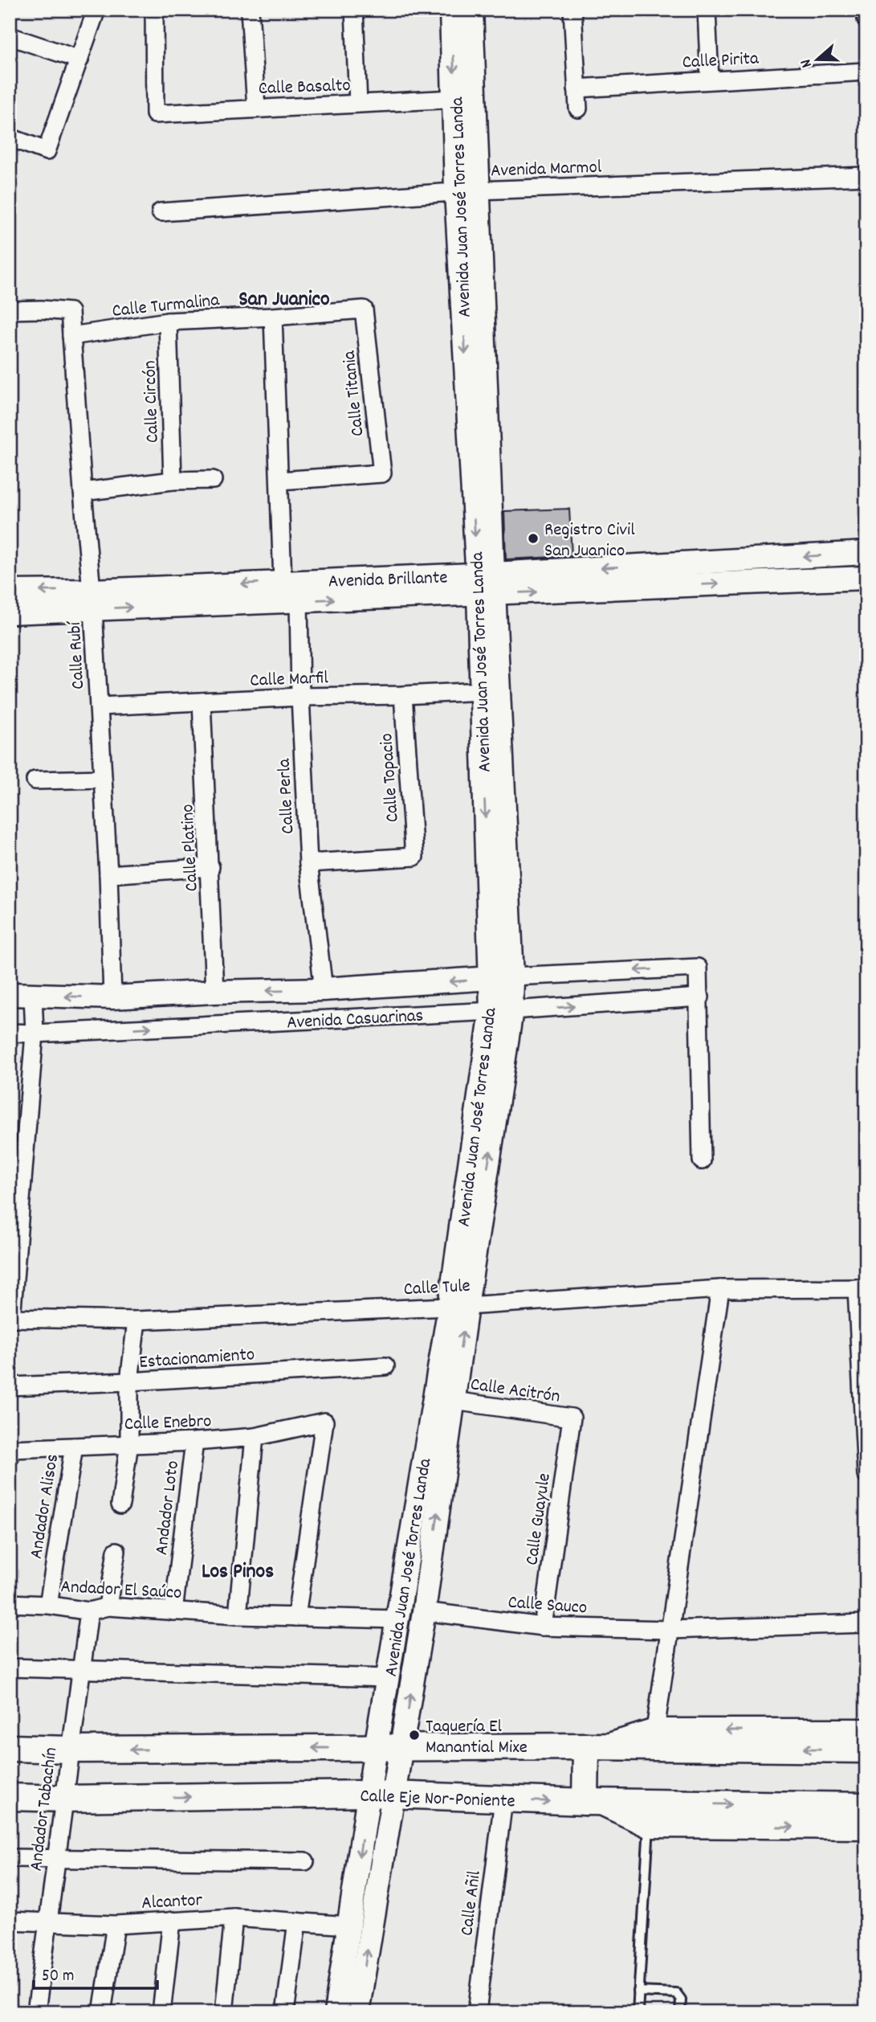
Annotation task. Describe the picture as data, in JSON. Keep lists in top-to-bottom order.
{
  "streets": {
    "main road": [
      "Avenida Juan José Torres Landa",
      "Avenida Brillante",
      "Avenida Casuarinas",
      "Calle Eje Nor-Poniente"
    ],
    "street": [
      "Calle Pirita",
      "Calle Basalto",
      "Avenida Marmol",
      "Calle Turmalina",
      "Calle Titania",
      "Calle Circón",
      "Calle Rubí",
      "Calle Marfil",
      "Calle Topacio",
      "Calle Perla",
      "Calle Platino",
      "Calle Tule",
      "Estacionamiento",
      "Calle Acitrón",
      "Calle Enebro",
      "Andador Alisos",
      "Andador Loto",
      "Calle Guayule",
      "Andador El Saúco",
      "Calle Sauco",
      "Andador Tabachín",
      "Alcantor",
      "Calle Añil"
    ]
  },
  "crossings": [
    ["Calle Basalto", "Avenida Juan José Torres Landa"],
    ["Avenida Marmol", "Avenida Juan José Torres Landa"],
    ["Avenida Juan José Torres Landa", "Avenida Brillante"],
    ["Avenida Juan José Torres Landa", "Calle Marfil"],
    ["Avenida Juan José Torres Landa", "Avenida Casuarinas"],
    ["Avenida Juan José Torres Landa", "Calle Tule"],
    ["Avenida Juan José Torres Landa", "Calle Acitrón"],
    ["Avenida Juan José Torres Landa", "Andador El Saúco"],
    ["Avenida Juan José Torres Landa", "Calle Sauco"],
    ["Avenida Juan José Torres Landa", "Calle Eje Nor-Poniente"],
    ["Avenida Juan José Torres Landa", "Alcantor"],
    ["Calle Turmalina", "Calle Titania"],
    ["Calle Turmalina", "Calle Circón"],
    ["Calle Turmalina", "Calle Rubí"],
    ["Avenida Brillante", "Calle Rubí"],
    ["Avenida Brillante", "Calle Perla"],
    ["Calle Rubí", "Calle Marfil"],
    ["Calle Rubí", "Avenida Casuarinas"],
    ["Calle Marfil", "Calle Topacio"],
    ["Calle Marfil", "Calle Perla"],
    ["Calle Marfil", "Calle Platino"],
    ["Calle Topacio", "Calle Perla"],
    ["Calle Perla", "Avenida Casuarinas"],
    ["Calle Platino", "Avenida Casuarinas"],
    ["Calle Acitrón", "Calle Guayule"],
    ["Calle Enebro", "Andador Alisos"],
    ["Calle Enebro", "Andador Loto"],
    ["Calle Enebro", "Andador El Saúco"],
    ["Andador Alisos", "Andador El Saúco"],
    ["Andador Loto", "Andador El Saúco"],
    ["Calle Guayule", "Calle Sauco"],
    ["Andador El Saúco", "Andador Tabachín"],
    ["Calle Eje Nor-Poniente", "Andador Tabachín"],
    ["Calle Eje Nor-Poniente", "Calle Añil"],
    ["Andador Tabachín", "Alcantor"]
  ],
  "districts": ["San Juanico", "Los Pinos"],
  "places": ["Registro Civil San Juanico", "Taquería El Manantial Mixe"],
  "scale_bar": "50 m",
  "north": "left"
}
